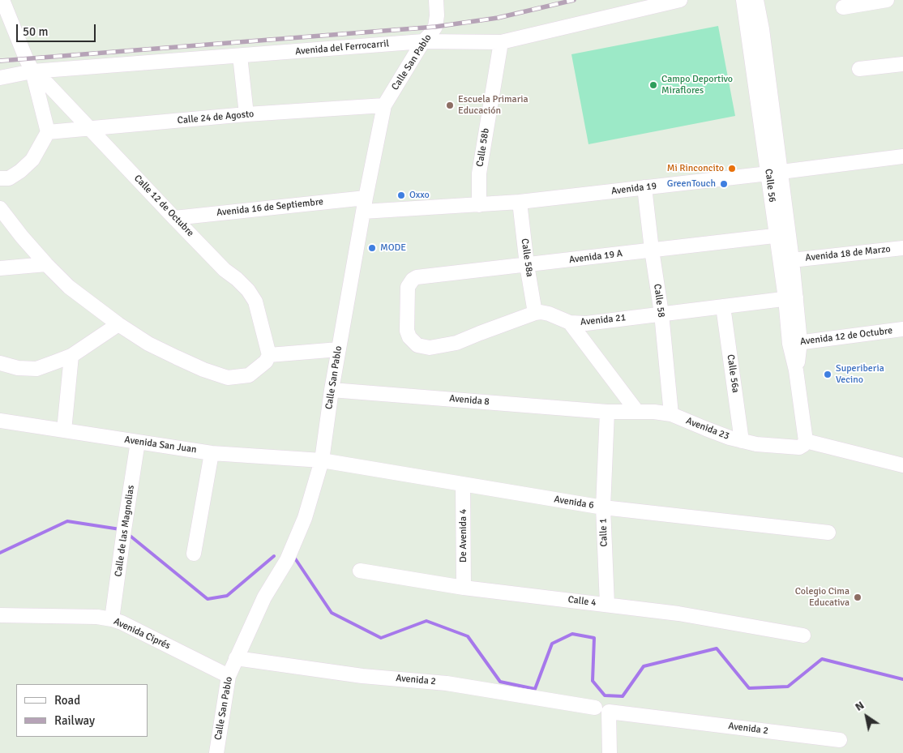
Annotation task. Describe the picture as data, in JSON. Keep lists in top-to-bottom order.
{
  "streets": {
    "street": [
      "Avenida del Ferrocarril",
      "Calle San Pablo",
      "Calle 24 de Agosto",
      "Calle 58b",
      "Calle 56",
      "Avenida 19",
      "Calle 12 de Octubre",
      "Avenida 16 de Septiembre",
      "Avenida 18 de Marzo",
      "Avenida 19 A",
      "Calle 58a",
      "Calle 58",
      "Avenida 21",
      "Avenida 12 de Octubre",
      "Calle 56a",
      "Avenida 8",
      "Avenida 23",
      "Avenida San Juan",
      "Avenida 6",
      "Calle de las Magnolias",
      "Calle 1",
      "De Avenida 4",
      "Calle 4",
      "Avenida Ciprés",
      "Avenida 2"
    ]
  },
  "crossings": [
    ["Avenida del Ferrocarril", "Calle San Pablo"],
    ["Avenida del Ferrocarril", "Calle 58b"],
    ["Avenida del Ferrocarril", "Calle 12 de Octubre"],
    ["Calle San Pablo", "Calle 24 de Agosto"],
    ["Calle San Pablo", "Avenida 19"],
    ["Calle San Pablo", "Avenida 16 de Septiembre"],
    ["Calle San Pablo", "Avenida 8"],
    ["Calle San Pablo", "Avenida San Juan"],
    ["Calle San Pablo", "Avenida 6"],
    ["Calle San Pablo", "Avenida Ciprés"],
    ["Calle San Pablo", "Avenida 2"],
    ["Calle 24 de Agosto", "Calle 12 de Octubre"],
    ["Calle 58b", "Avenida 19"],
    ["Calle 56", "Avenida 19"],
    ["Calle 56", "Avenida 18 de Marzo"],
    ["Calle 56", "Avenida 19 A"],
    ["Calle 56", "Avenida 21"],
    ["Calle 56", "Avenida 12 de Octubre"],
    ["Calle 56", "Avenida 23"],
    ["Avenida 19", "Avenida 16 de Septiembre"],
    ["Avenida 19", "Calle 58a"],
    ["Avenida 19", "Calle 58"],
    ["Calle 12 de Octubre", "Avenida 16 de Septiembre"],
    ["Avenida 19 A", "Calle 58a"],
    ["Avenida 19 A", "Calle 58"],
    ["Avenida 19 A", "Avenida 21"],
    ["Calle 58a", "Avenida 21"],
    ["Calle 58", "Avenida 21"],
    ["Calle 58", "Avenida 23"],
    ["Avenida 21", "Calle 56a"],
    ["Calle 56a", "Avenida 23"],
    ["Avenida 8", "Avenida 23"],
    ["Avenida 8", "Calle 1"],
    ["Avenida 23", "Calle 1"],
    ["Avenida San Juan", "Avenida 6"],
    ["Avenida San Juan", "Calle de las Magnolias"],
    ["Avenida 6", "Calle 1"],
    ["Avenida 6", "De Avenida 4"],
    ["Calle de las Magnolias", "Avenida Ciprés"],
    ["Calle 1", "Calle 4"],
    ["De Avenida 4", "Calle 4"]
  ],
  "places": [
    "Campo Deportivo Miraflores",
    "Escuela Primaria Educación",
    "Mi Rinconcito",
    "GreenTouch",
    "Oxxo",
    "MODE",
    "Superiberia Vecino",
    "Colegio Cima Educativa"
  ],
  "legend": ["Road", "Railway"],
  "scale_bar": "50 m",
  "north": "top left"
}
